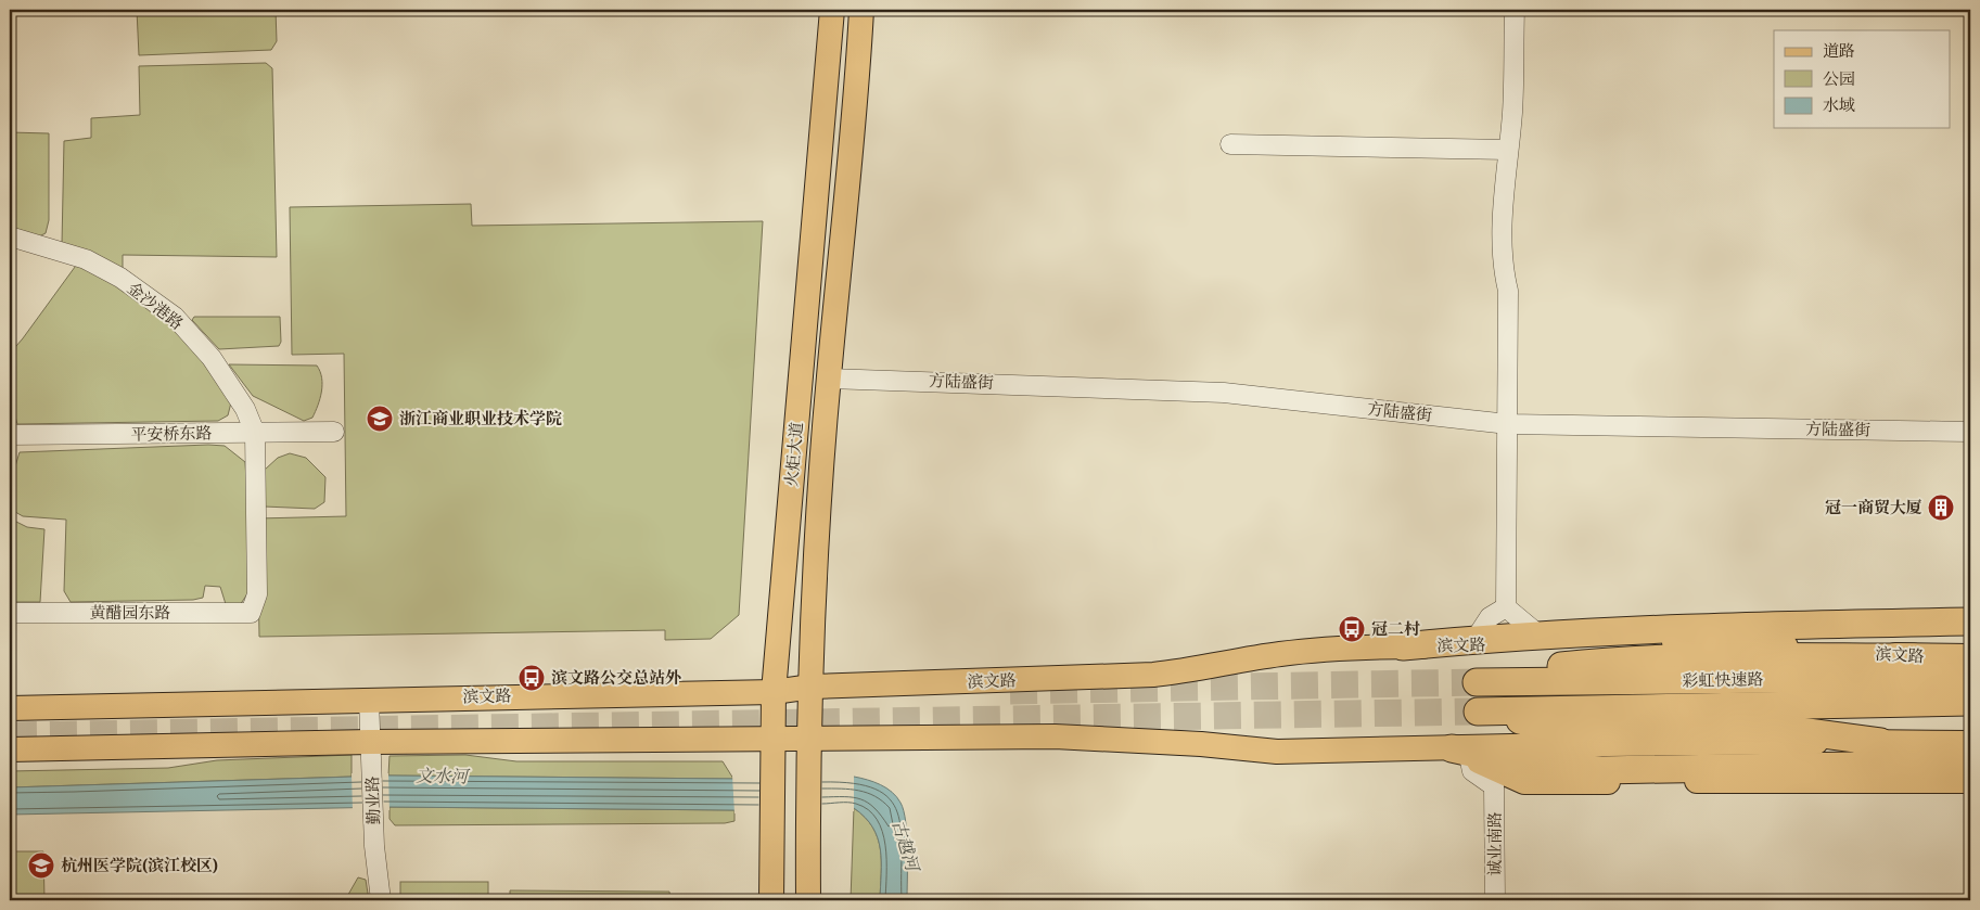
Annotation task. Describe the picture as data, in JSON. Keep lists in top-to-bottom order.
{
  "streets": {
    "highway": ["彩虹快速路"],
    "main road": ["火炬大道", "滨文路"],
    "street": [
      "金沙港路",
      "方陆盛街",
      "平安桥东路",
      "黄醋园东路",
      "勤业路",
      "诚业南路"
    ]
  },
  "crossings": [
    ["金沙港路", "平安桥东路"],
    ["金沙港路", "黄醋园东路"],
    ["方陆盛街", "火炬大道"],
    ["平安桥东路", "黄醋园东路"],
    ["火炬大道", "滨文路"],
    ["滨文路", "彩虹快速路"],
    ["滨文路", "勤业路"]
  ],
  "water": ["文水河", "古越河"],
  "places": {
    "school or university": ["浙江商业职业技术学院", "杭州医学院(滨江校区)"],
    "building": ["冠一商贸大厦"],
    "bus stop": ["冠二村", "滨文路公交总站外"]
  },
  "legend": ["道路", "公园", "水域"]
}
